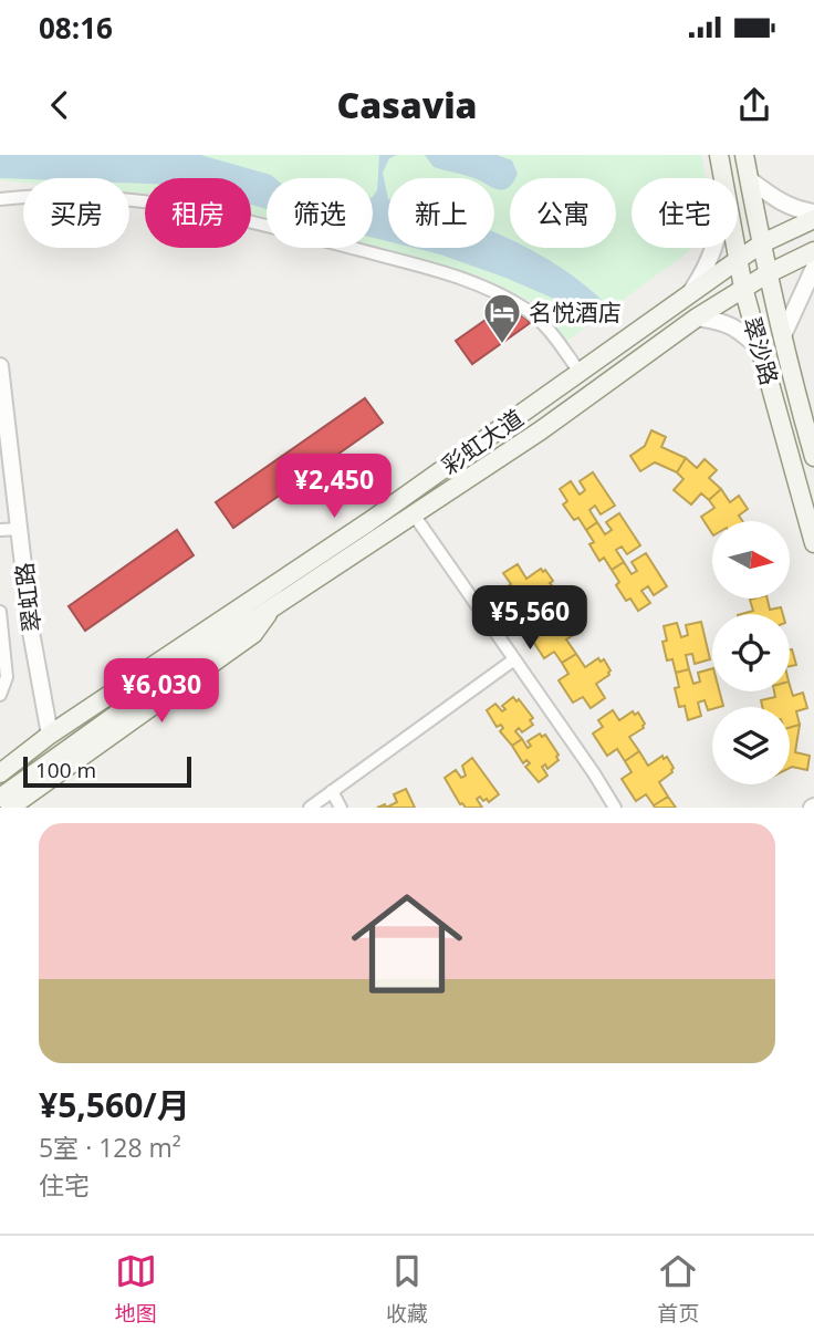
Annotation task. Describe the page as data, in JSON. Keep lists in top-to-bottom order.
{
  "streets": {
    "main road": ["翠沙路", "彩虹大道"],
    "street": ["翠虹路"]
  },
  "crossings": [
    ["翠沙路", "彩虹大道"],
    ["彩虹大道", "翠虹路"]
  ],
  "places": {
    "hotel": ["名悦酒店"]
  },
  "scale_bar": "100 m",
  "north": "right",
  "page": {
    "status": "08:16",
    "header": "Casavia",
    "chip": [
      "买房",
      "租房",
      "筛选",
      "新上",
      "公寓",
      "住宅"
    ],
    "price": ["¥2,450", "¥5,560", "¥6,030"],
    "scale": "100 m",
    "list": [
      {
        "name": "¥5,560/月",
        "note": "5室 · 128 m² · 住宅"
      }
    ],
    "tabs": ["地图", "收藏", "首页"]
  }
}
